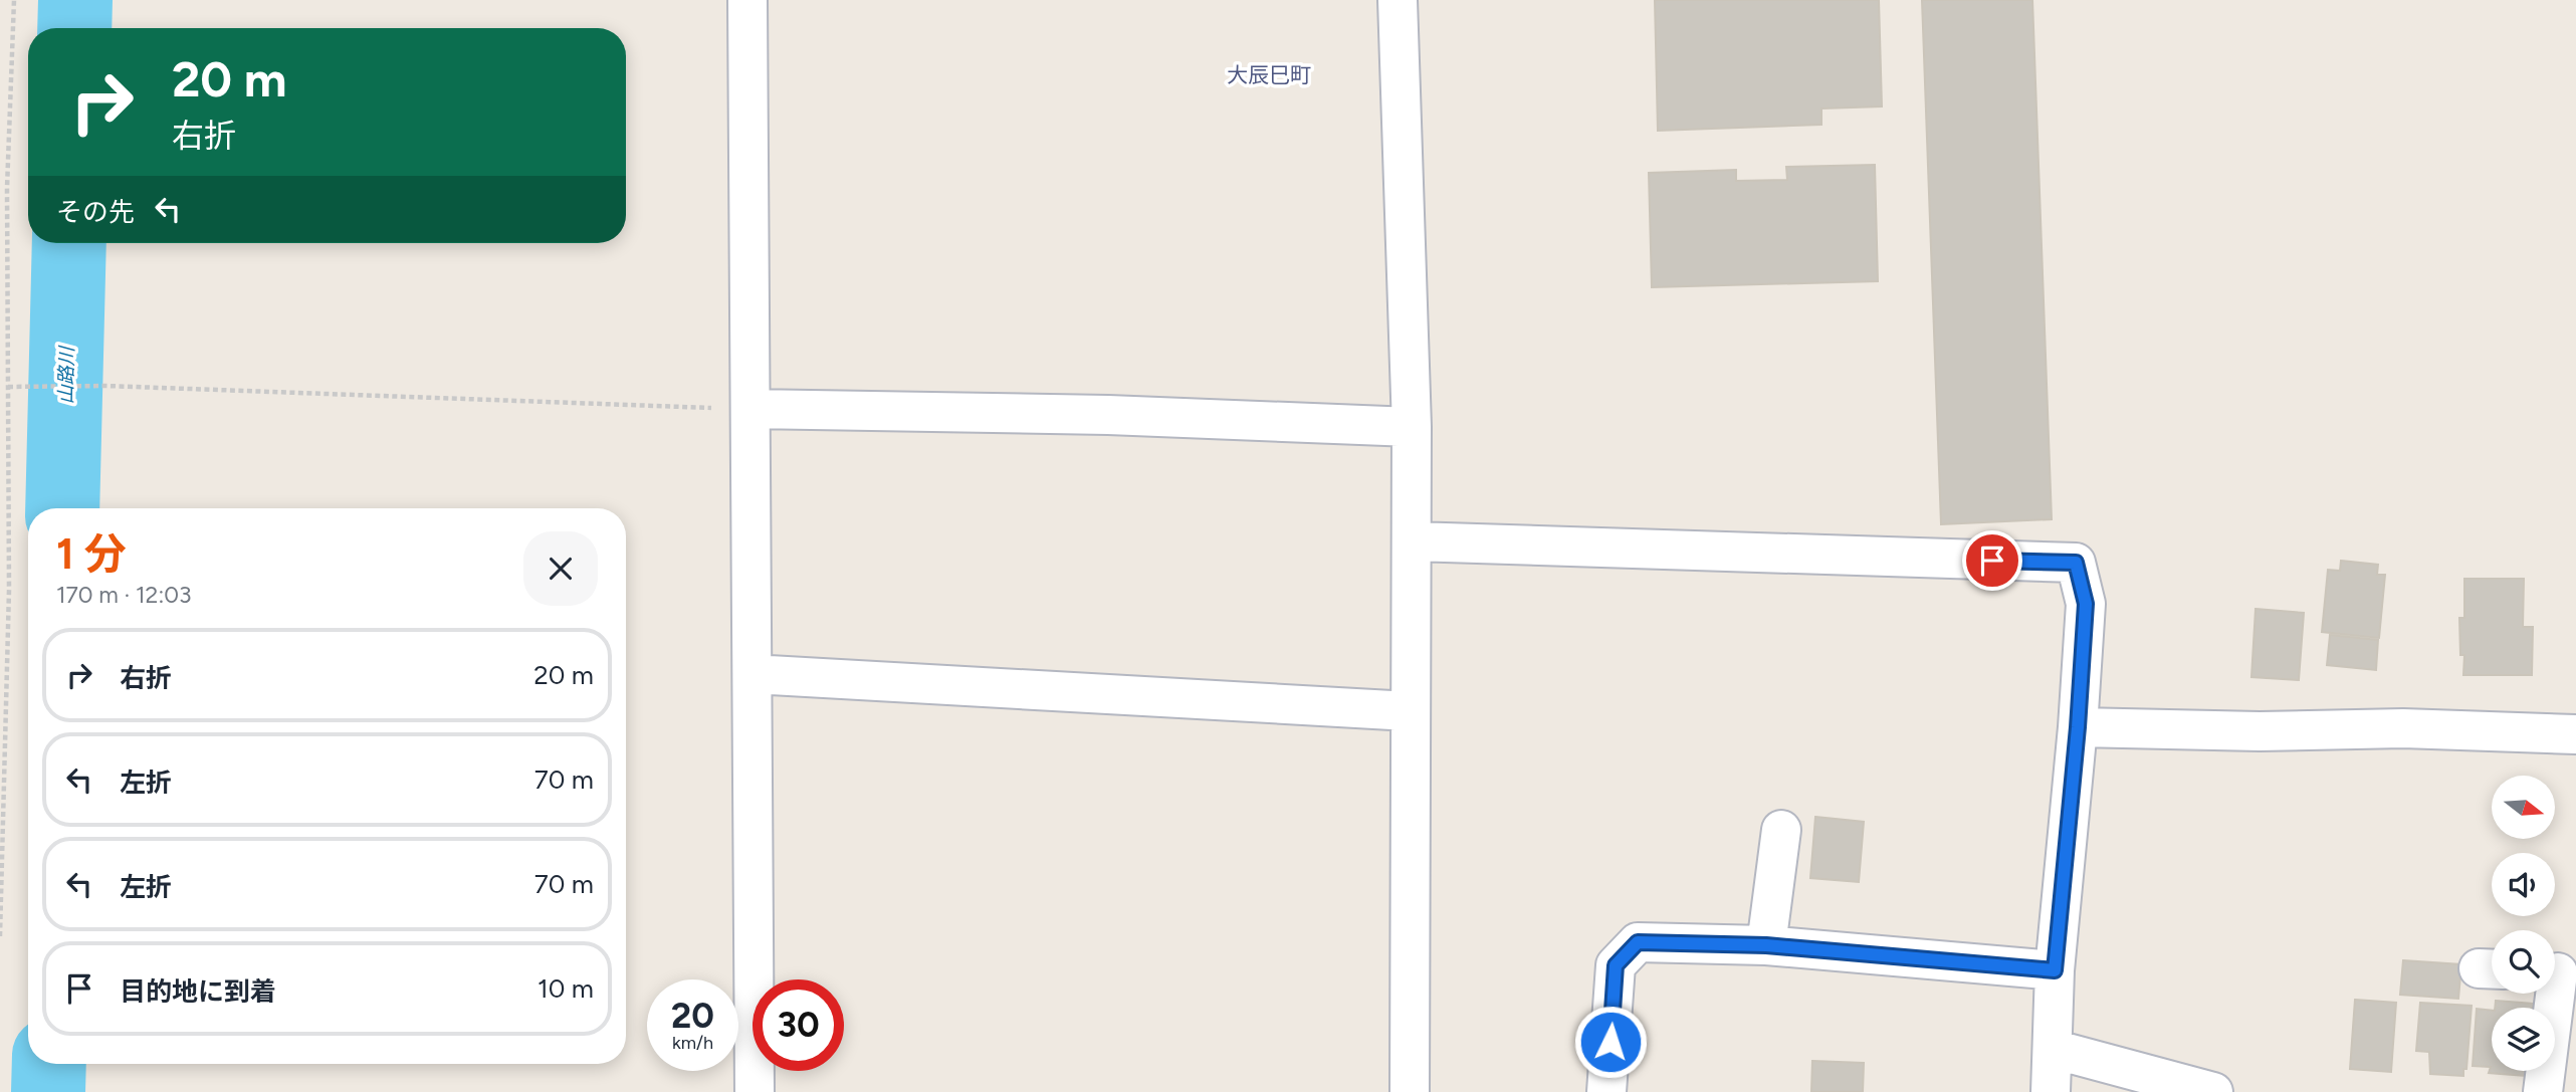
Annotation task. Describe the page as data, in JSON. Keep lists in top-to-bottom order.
{
  "districts": ["大辰巳町"],
  "water": ["山路川"],
  "north": "right",
  "page": {
    "turn": ["20 m", "右折"],
    "then": "その先",
    "heading": ["1 分", "170 m · 12:03"],
    "list": [
      {
        "name": "右折",
        "value": "20 m"
      },
      {
        "name": "左折",
        "value": "70 m"
      },
      {
        "name": "左折",
        "value": "70 m"
      },
      {
        "name": "目的地に到着",
        "value": "10 m"
      }
    ],
    "speed": "20 km/h",
    "limit": "30"
  }
}
